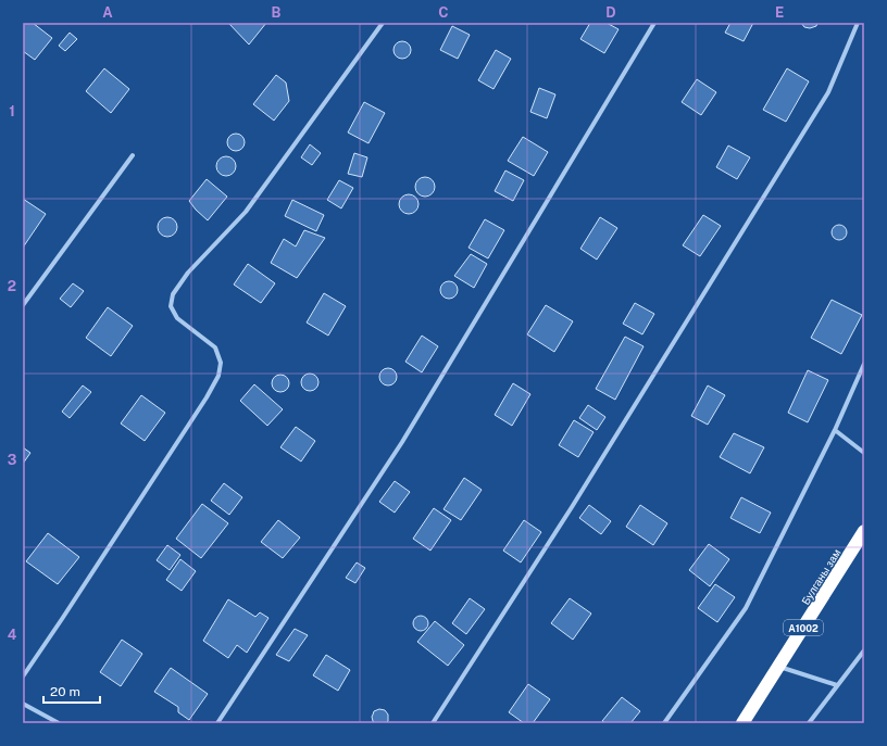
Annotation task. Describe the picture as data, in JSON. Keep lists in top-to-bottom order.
{
  "streets": {
    "highway": ["Булганы зам", "A1002"]
  },
  "scale_bar": "20 m",
  "grid": {
    "columns": [
      "A",
      "B",
      "C",
      "D",
      "E"
    ],
    "rows": [
      "1",
      "2",
      "3",
      "4"
    ]
  }
}
